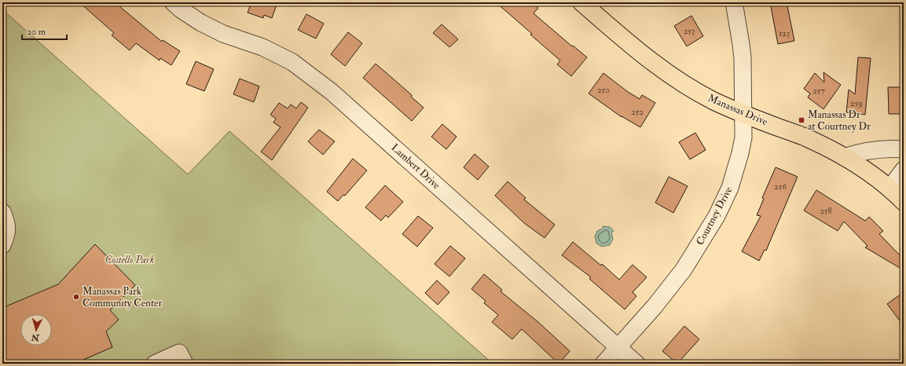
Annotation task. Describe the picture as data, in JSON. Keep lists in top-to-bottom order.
{
  "streets": {
    "main road": ["Manassas Drive"],
    "street": ["Lambert Drive", "Courtney Drive"]
  },
  "crossings": [
    ["Manassas Drive", "Courtney Drive"],
    ["Lambert Drive", "Courtney Drive"]
  ],
  "parks": ["Costello Park"],
  "places": {
    "transit": ["Manassas Dr at Courtney Dr"],
    "other": ["Manassas Park Community Center"]
  },
  "house_numbers": [
    "253",
    "123",
    "250",
    "257",
    "259",
    "252",
    "256",
    "258"
  ],
  "scale_bar": "20 m",
  "north": "bottom"
}
